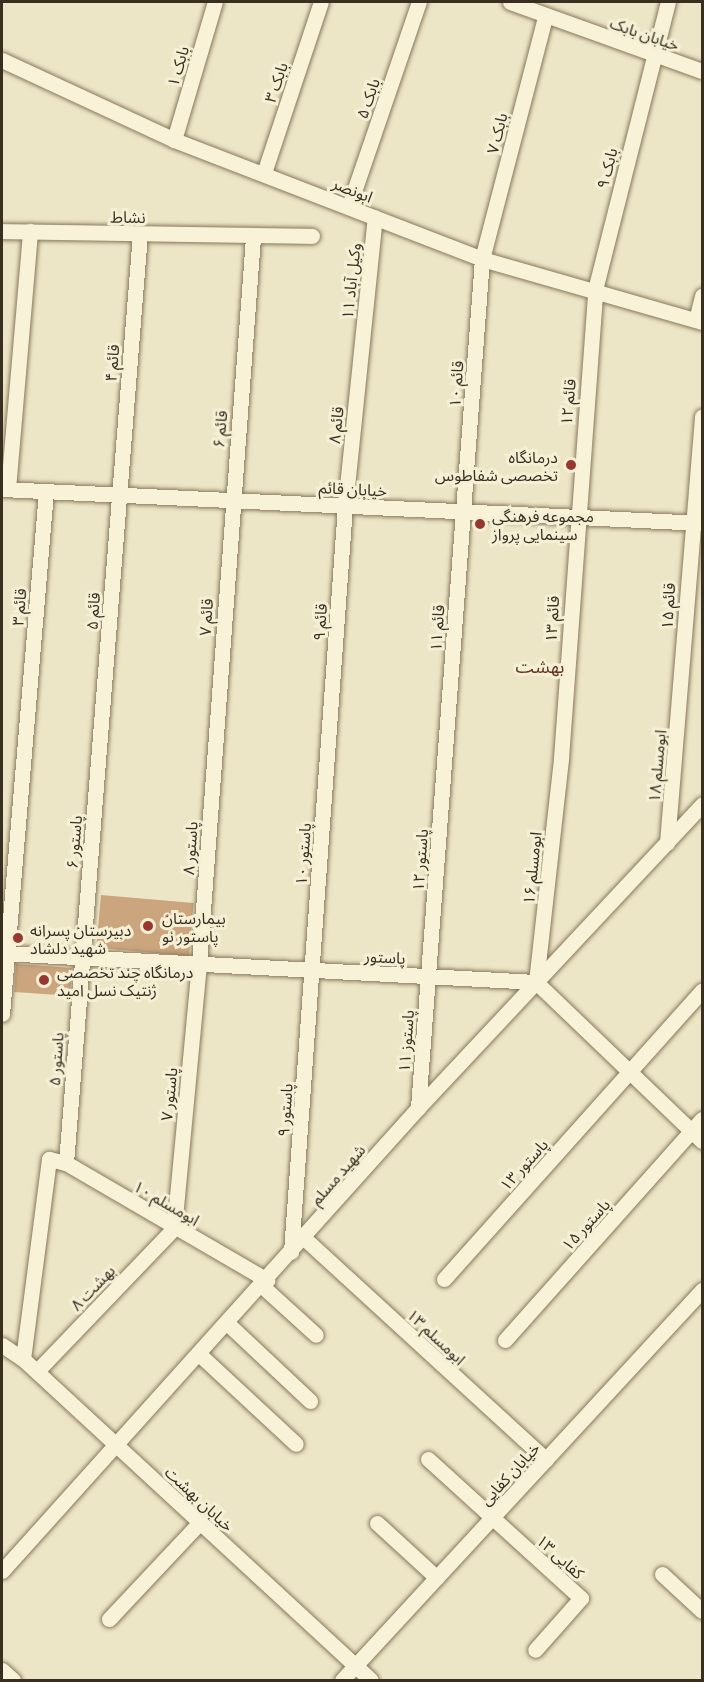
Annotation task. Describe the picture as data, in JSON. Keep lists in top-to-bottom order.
{
  "streets": {
    "street": [
      "خیابان بابک",
      "بابک ۱",
      "بابک ۳",
      "بابک ۵",
      "بابک ۷",
      "بابک ۹",
      "ابونصر",
      "نشاط",
      "وکیل آباد ۱۱",
      "قائم ۴",
      "قائم ۱۰",
      "قائم ۱۲",
      "قائم ۸",
      "قائم ۶",
      "خیابان قائم",
      "قائم ۱۵",
      "قائم ۳",
      "قائم ۵",
      "قائم ۷",
      "قائم ۱۳",
      "قائم ۹",
      "قائم ۱۱",
      "ابومسلم ۱۸",
      "پاستور ۶",
      "پاستور ۸",
      "پاستور ۱۰",
      "پاستور ۱۲",
      "ابومسلم ۱۶",
      "پاستور",
      "پاستوز ۱۱",
      "پاستور ۵",
      "پاستور ۷",
      "پاستور ۹",
      "پاستور ۱۳",
      "شهید مسلم",
      "ابومسلم ۱۰",
      "پاستور ۱۵",
      "بهشت ۸",
      "ابومسلم ۱۳",
      "خیابان کفایی",
      "خیابان بهشت",
      "کفایی ۱۳"
    ]
  },
  "crossings": [
    ["خیابان بابک", "بابک ۷"],
    ["خیابان بابک", "بابک ۹"],
    ["بابک ۱", "ابونصر"],
    ["بابک ۳", "ابونصر"],
    ["بابک ۵", "ابونصر"],
    ["بابک ۷", "ابونصر"],
    ["بابک ۷", "قائم ۱۰"],
    ["بابک ۹", "ابونصر"],
    ["بابک ۹", "قائم ۱۲"],
    ["ابونصر", "وکیل آباد ۱۱"],
    ["ابونصر", "قائم ۱۰"],
    ["ابونصر", "قائم ۱۲"],
    ["نشاط", "قائم ۴"],
    ["نشاط", "قائم ۶"],
    ["وکیل آباد ۱۱", "قائم ۸"],
    ["قائم ۴", "خیابان قائم"],
    ["قائم ۴", "قائم ۵"],
    ["قائم ۱۰", "خیابان قائم"],
    ["قائم ۱۰", "قائم ۱۱"],
    ["قائم ۱۲", "خیابان قائم"],
    ["قائم ۱۲", "قائم ۱۳"],
    ["قائم ۸", "خیابان قائم"],
    ["قائم ۸", "قائم ۹"],
    ["قائم ۶", "خیابان قائم"],
    ["قائم ۶", "قائم ۷"],
    ["خیابان قائم", "قائم ۱۵"],
    ["خیابان قائم", "قائم ۳"],
    ["خیابان قائم", "قائم ۵"],
    ["خیابان قائم", "قائم ۷"],
    ["خیابان قائم", "قائم ۱۳"],
    ["خیابان قائم", "قائم ۹"],
    ["خیابان قائم", "قائم ۱۱"],
    ["قائم ۱۵", "ابومسلم ۱۸"],
    ["قائم ۳", "پاستور"],
    ["قائم ۵", "پاستور ۶"],
    ["قائم ۷", "پاستور ۸"],
    ["قائم ۱۳", "ابومسلم ۱۶"],
    ["قائم ۹", "پاستور ۱۰"],
    ["قائم ۱۱", "پاستور ۱۲"],
    ["ابومسلم ۱۸", "شهید مسلم"],
    ["پاستور ۶", "پاستور"],
    ["پاستور ۶", "پاستور ۵"],
    ["پاستور ۸", "پاستور"],
    ["پاستور ۸", "پاستور ۷"],
    ["پاستور ۱۰", "پاستور"],
    ["پاستور ۱۰", "پاستور ۹"],
    ["پاستور ۱۲", "پاستور"],
    ["پاستور ۱۲", "پاستوز ۱۱"],
    ["ابومسلم ۱۶", "پاستور"],
    ["ابومسلم ۱۶", "شهید مسلم"],
    ["پاستور", "پاستوز ۱۱"],
    ["پاستور", "پاستور ۵"],
    ["پاستور", "پاستور ۷"],
    ["پاستور", "پاستور ۹"],
    ["پاستور", "شهید مسلم"],
    ["پاستوز ۱۱", "شهید مسلم"],
    ["پاستور ۵", "ابومسلم ۱۰"],
    ["پاستور ۷", "ابومسلم ۱۰"],
    ["پاستور ۷", "بهشت ۸"],
    ["پاستور ۹", "شهید مسلم"],
    ["شهید مسلم", "ابومسلم ۱۰"],
    ["شهید مسلم", "ابومسلم ۱۳"],
    ["شهید مسلم", "خیابان بهشت"],
    ["ابومسلم ۱۰", "بهشت ۸"],
    ["ابومسلم ۱۰", "خیابان بهشت"],
    ["بهشت ۸", "خیابان بهشت"],
    ["ابومسلم ۱۳", "خیابان کفایی"],
    ["خیابان کفایی", "خیابان بهشت"],
    ["خیابان کفایی", "کفایی ۱۳"]
  ],
  "districts": ["بهشت"],
  "places": [
    "درمانگاه تخصصی شفاطوس",
    "مجموعه فرهنگی سینمایی پرواز",
    "بیمارستان پاستور نو",
    "دبیرستان پسرانه شهید دلشاد",
    "درمانگاه چند تخصصی ژنتیک نسل امید"
  ]
}
